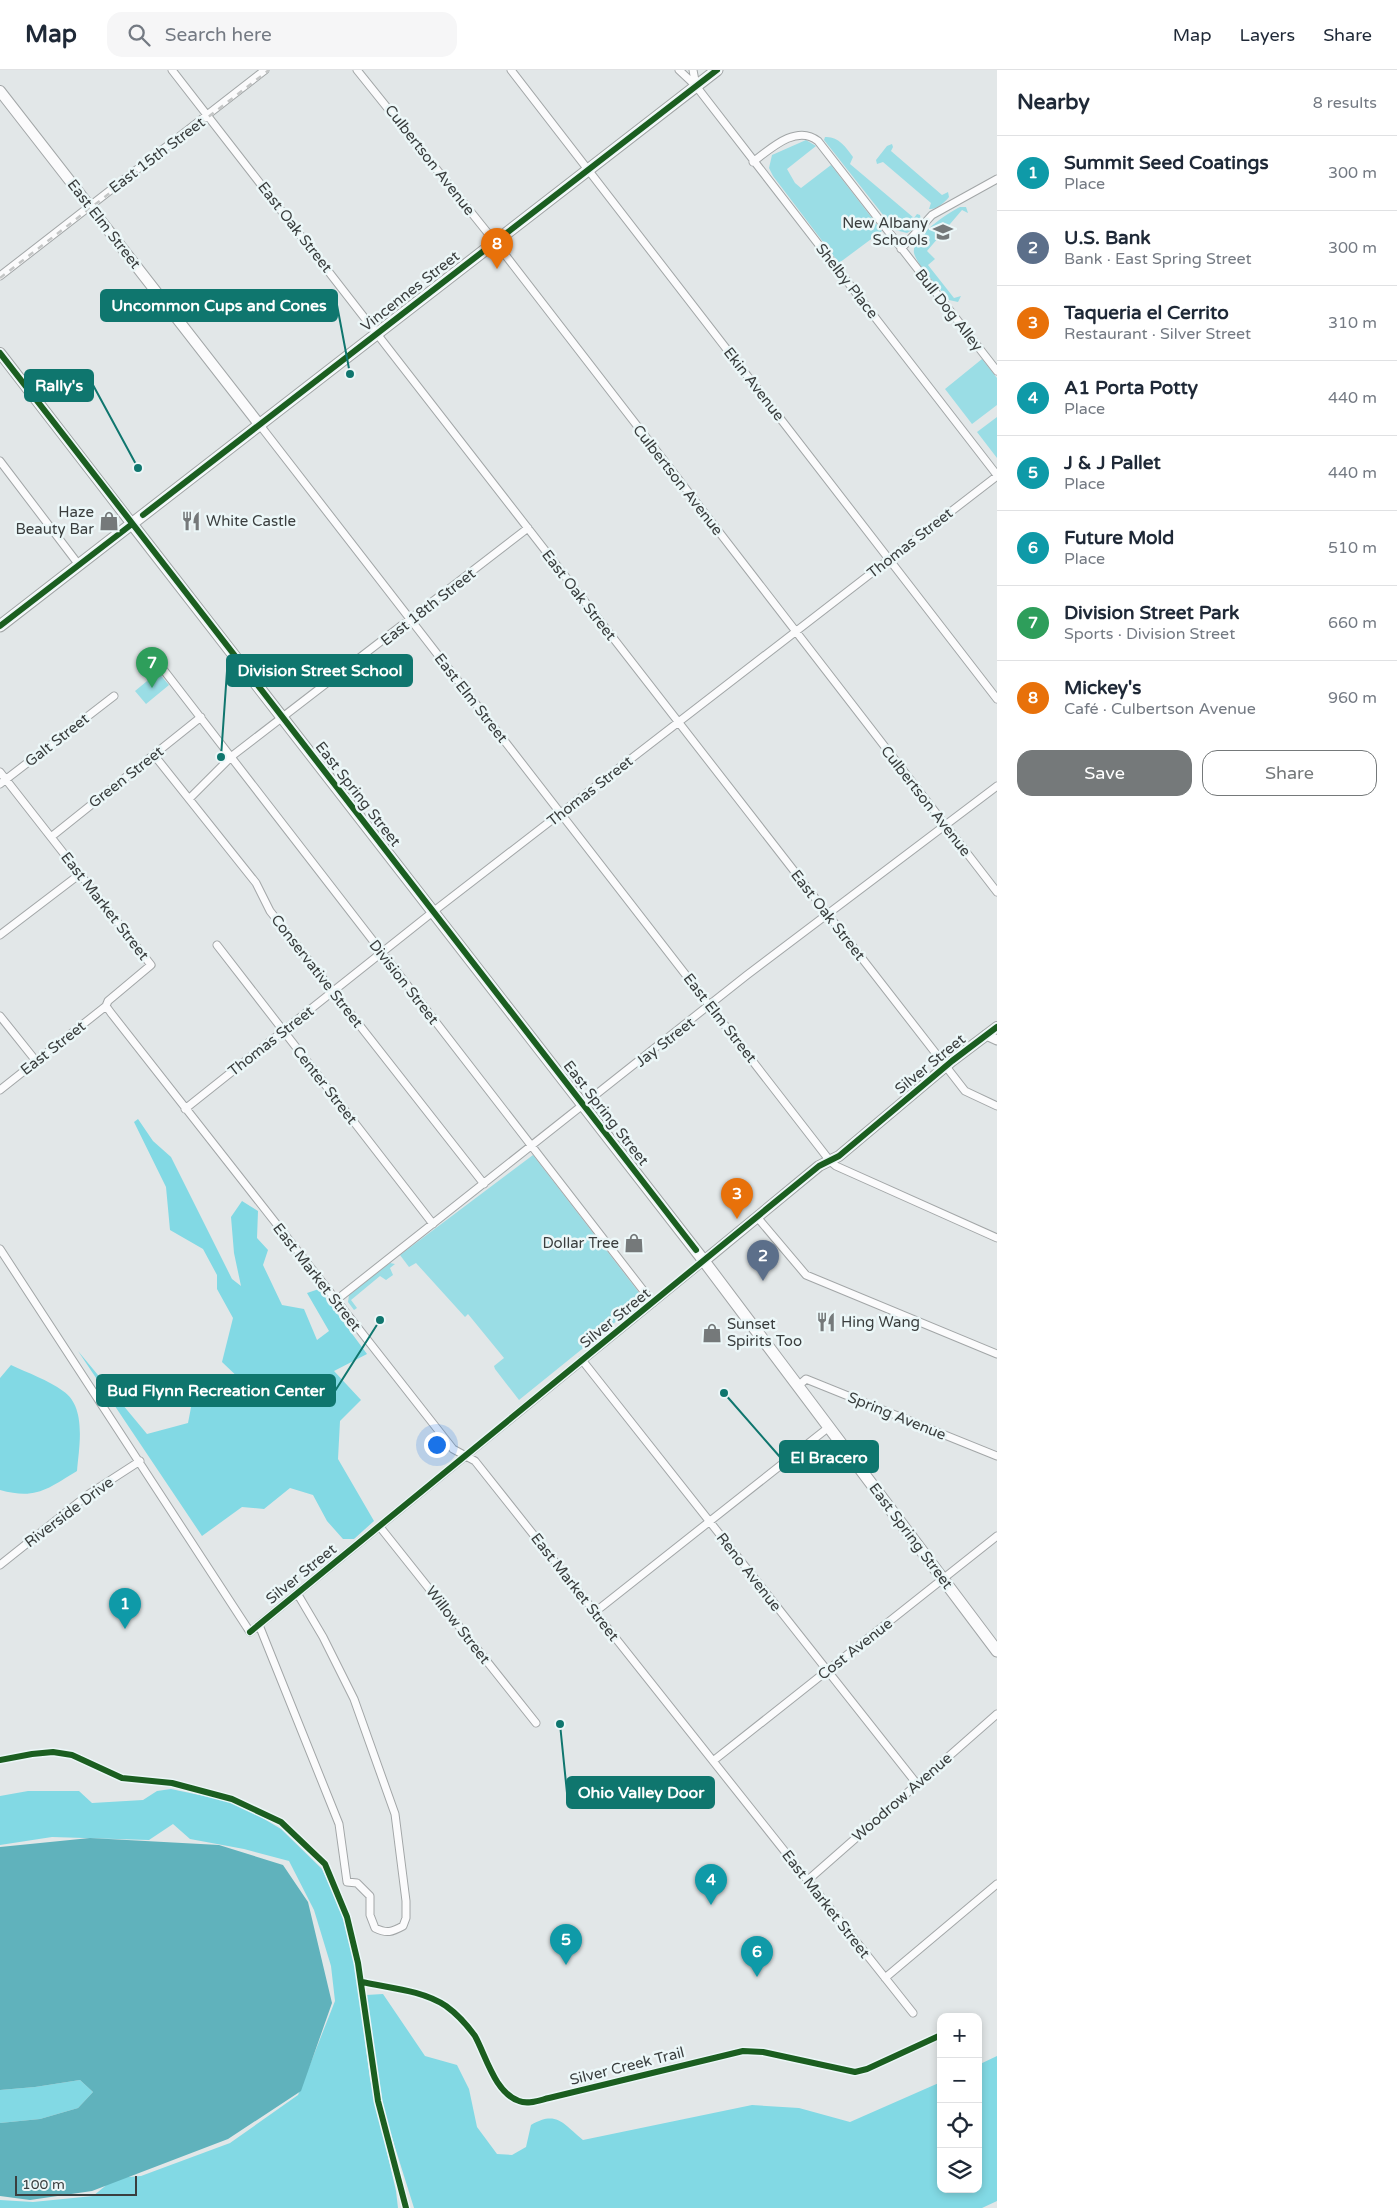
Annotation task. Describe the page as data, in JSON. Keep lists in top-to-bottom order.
{
  "streets": {
    "main road": [
      "East Elm Street",
      "Vincennes Street",
      "East Spring Street",
      "Silver Street"
    ],
    "street": [
      "East 15th Street",
      "Culbertson Avenue",
      "East Oak Street",
      "Shelby Place",
      "Bull Dog Alley",
      "Ekin Avenue",
      "Thomas Street",
      "East 18th Street",
      "Galt Street",
      "Green Street",
      "East Market Street",
      "Conservative Street",
      "Division Street",
      "Jay Street",
      "East Street",
      "Center Street",
      "Spring Avenue",
      "Riverside Drive",
      "Reno Avenue",
      "Willow Street",
      "Cost Avenue",
      "Woodrow Avenue"
    ],
    "cycle path": ["Silver Creek Trail"]
  },
  "crossings": [
    ["East 15th Street", "East Elm Street"],
    ["East 15th Street", "East Oak Street"],
    ["Culbertson Avenue", "Vincennes Street"],
    ["Culbertson Avenue", "Thomas Street"],
    ["Culbertson Avenue", "Jay Street"],
    ["East Elm Street", "Vincennes Street"],
    ["East Elm Street", "Thomas Street"],
    ["East Elm Street", "East 18th Street"],
    ["East Elm Street", "Jay Street"],
    ["East Elm Street", "Silver Street"],
    ["East Oak Street", "Vincennes Street"],
    ["East Oak Street", "Thomas Street"],
    ["East Oak Street", "East 18th Street"],
    ["East Oak Street", "Jay Street"],
    ["East Oak Street", "Silver Street"],
    ["Shelby Place", "Vincennes Street"],
    ["Shelby Place", "Bull Dog Alley"],
    ["Shelby Place", "Thomas Street"],
    ["Vincennes Street", "Ekin Avenue"],
    ["Vincennes Street", "East Spring Street"],
    ["Ekin Avenue", "Thomas Street"],
    ["Thomas Street", "East Spring Street"],
    ["Thomas Street", "East Market Street"],
    ["Thomas Street", "Conservative Street"],
    ["Thomas Street", "Division Street"],
    ["Thomas Street", "Center Street"],
    ["East 18th Street", "East Spring Street"],
    ["East 18th Street", "Conservative Street"],
    ["East 18th Street", "Division Street"],
    ["Galt Street", "East Market Street"],
    ["Green Street", "East Market Street"],
    ["Green Street", "Conservative Street"],
    ["Green Street", "Division Street"],
    ["East Spring Street", "Jay Street"],
    ["East Spring Street", "Silver Street"],
    ["East Spring Street", "Spring Avenue"],
    ["East Spring Street", "Cost Avenue"],
    ["East Market Street", "Jay Street"],
    ["East Market Street", "East Street"],
    ["East Market Street", "Silver Street"],
    ["East Market Street", "Cost Avenue"],
    ["East Market Street", "Woodrow Avenue"],
    ["Conservative Street", "Jay Street"],
    ["Division Street", "Jay Street"],
    ["Division Street", "Silver Street"],
    ["Jay Street", "Center Street"],
    ["Silver Street", "Riverside Drive"],
    ["Silver Street", "Reno Avenue"],
    ["Silver Street", "Willow Street"],
    ["Reno Avenue", "Cost Avenue"],
    ["Reno Avenue", "Woodrow Avenue"]
  ],
  "places": {
    "school or university": ["New Albany Schools"],
    "other": [
      "Uncommon Cups and Cones",
      "Rally's",
      "Division Street School",
      "Bud Flynn Recreation Center",
      "El Bracero",
      "Ohio Valley Door"
    ],
    "shop": ["Haze Beauty Bar", "Dollar Tree", "Sunset Spirits Too"],
    "restaurant": ["White Castle", "Hing Wang"]
  },
  "scale_bar": "100 m",
  "page": {
    "header": "Map",
    "search": "Search here",
    "nav": ["Map", "Layers", "Share"],
    "heading": ["Nearby", "8 results"],
    "list": [
      {
        "mark": "1",
        "name": "Summit Seed Coatings",
        "note": "Place",
        "value": "300 m"
      },
      {
        "mark": "2",
        "name": "U.S. Bank",
        "note": "Bank · East Spring Street",
        "value": "300 m"
      },
      {
        "mark": "3",
        "name": "Taqueria el Cerrito",
        "note": "Restaurant · Silver Street",
        "value": "310 m"
      },
      {
        "mark": "4",
        "name": "A1 Porta Potty",
        "note": "Place",
        "value": "440 m"
      },
      {
        "mark": "5",
        "name": "J & J Pallet",
        "note": "Place",
        "value": "440 m"
      },
      {
        "mark": "6",
        "name": "Future Mold",
        "note": "Place",
        "value": "510 m"
      },
      {
        "mark": "7",
        "name": "Division Street Park",
        "note": "Sports · Division Street",
        "value": "660 m"
      },
      {
        "mark": "8",
        "name": "Mickey's",
        "note": "Café · Culbertson Avenue",
        "value": "960 m"
      }
    ],
    "pins": [
      "8",
      "7",
      "3",
      "2",
      "1",
      "4",
      "5",
      "6"
    ],
    "buttons": ["Save", "Share"],
    "map_buttons": ["+", "−"],
    "scale": "100 m"
  }
}
